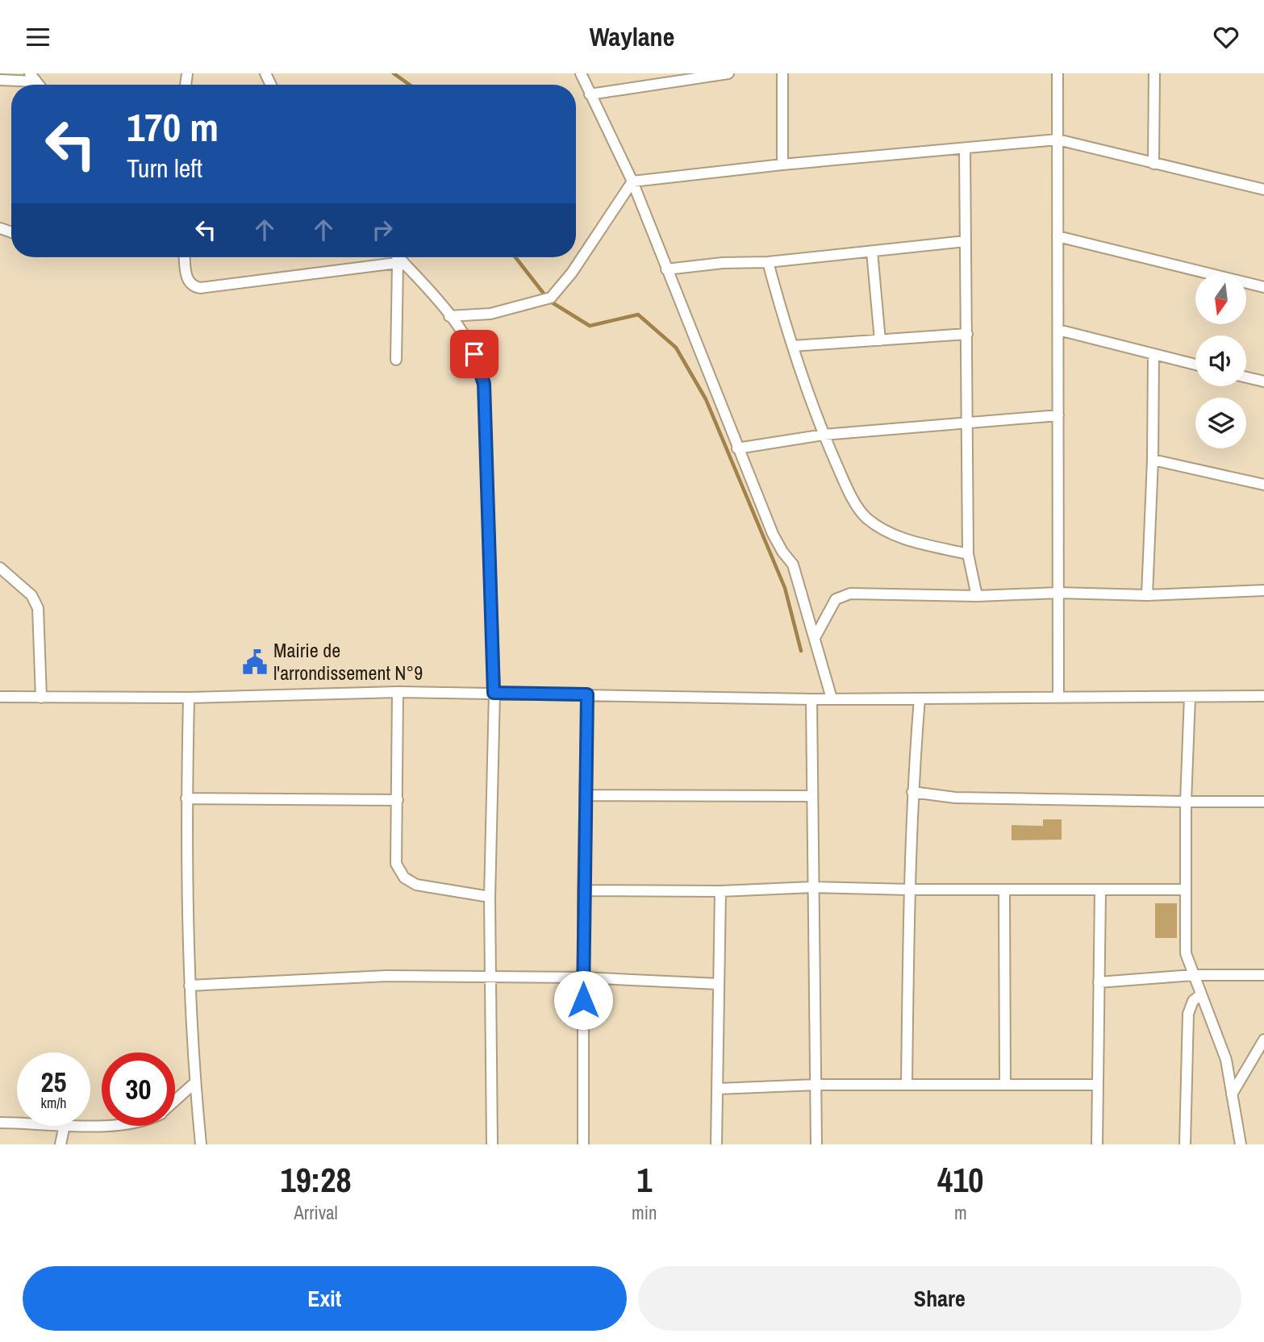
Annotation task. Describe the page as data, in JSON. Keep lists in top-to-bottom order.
{
  "places": {
    "public building": ["Mairie de l'arrondissement N°9"]
  },
  "north": "bottom",
  "page": {
    "header": "Waylane",
    "turn": ["170 m", "Turn left"],
    "speed": "25 km/h",
    "limit": "30",
    "eta": [
      "19:28",
      "Arrival",
      "1",
      "min",
      "410",
      "m"
    ],
    "buttons": ["Exit", "Share"]
  }
}
